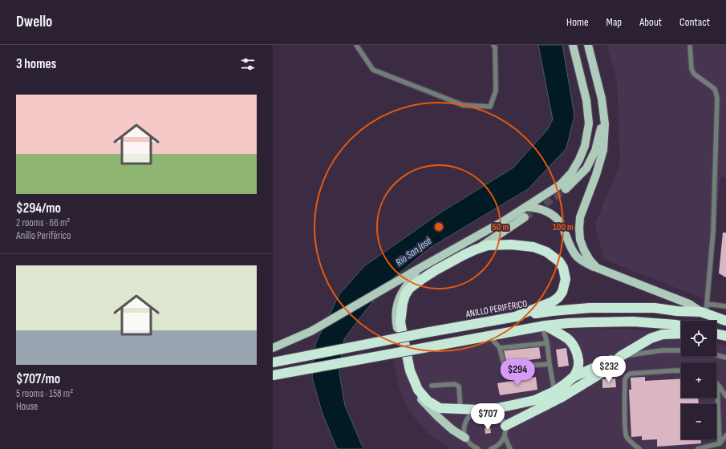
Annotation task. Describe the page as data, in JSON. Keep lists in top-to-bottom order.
{
  "streets": {
    "highway": ["ANILLO PERIFÉRICO"]
  },
  "water": ["Río San José"],
  "page": {
    "header": "Dwello",
    "nav": [
      "Home",
      "Map",
      "About",
      "Contact"
    ],
    "heading": "3 homes",
    "list": [
      {
        "name": "$294/mo",
        "note": "2 rooms · 66 m² · Anillo Periférico"
      },
      {
        "name": "$707/mo",
        "note": "5 rooms · 158 m² · House"
      }
    ],
    "map_buttons": ["+", "−"],
    "price": ["$232", "$294", "$707"]
  },
  "rings": ["50 m", "100 m"]
}
